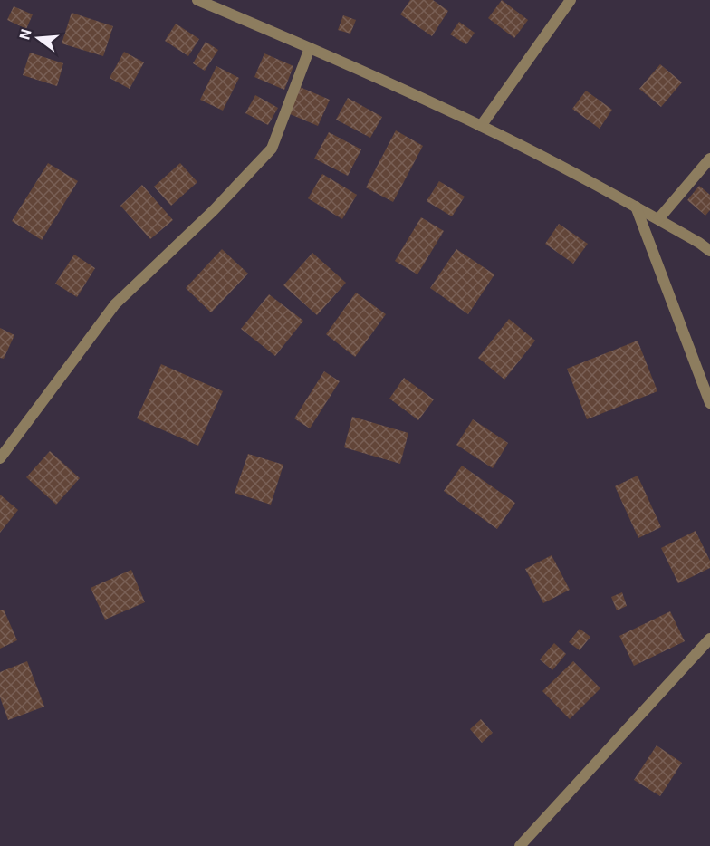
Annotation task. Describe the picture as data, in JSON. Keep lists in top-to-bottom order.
{
  "north": "left"
}
